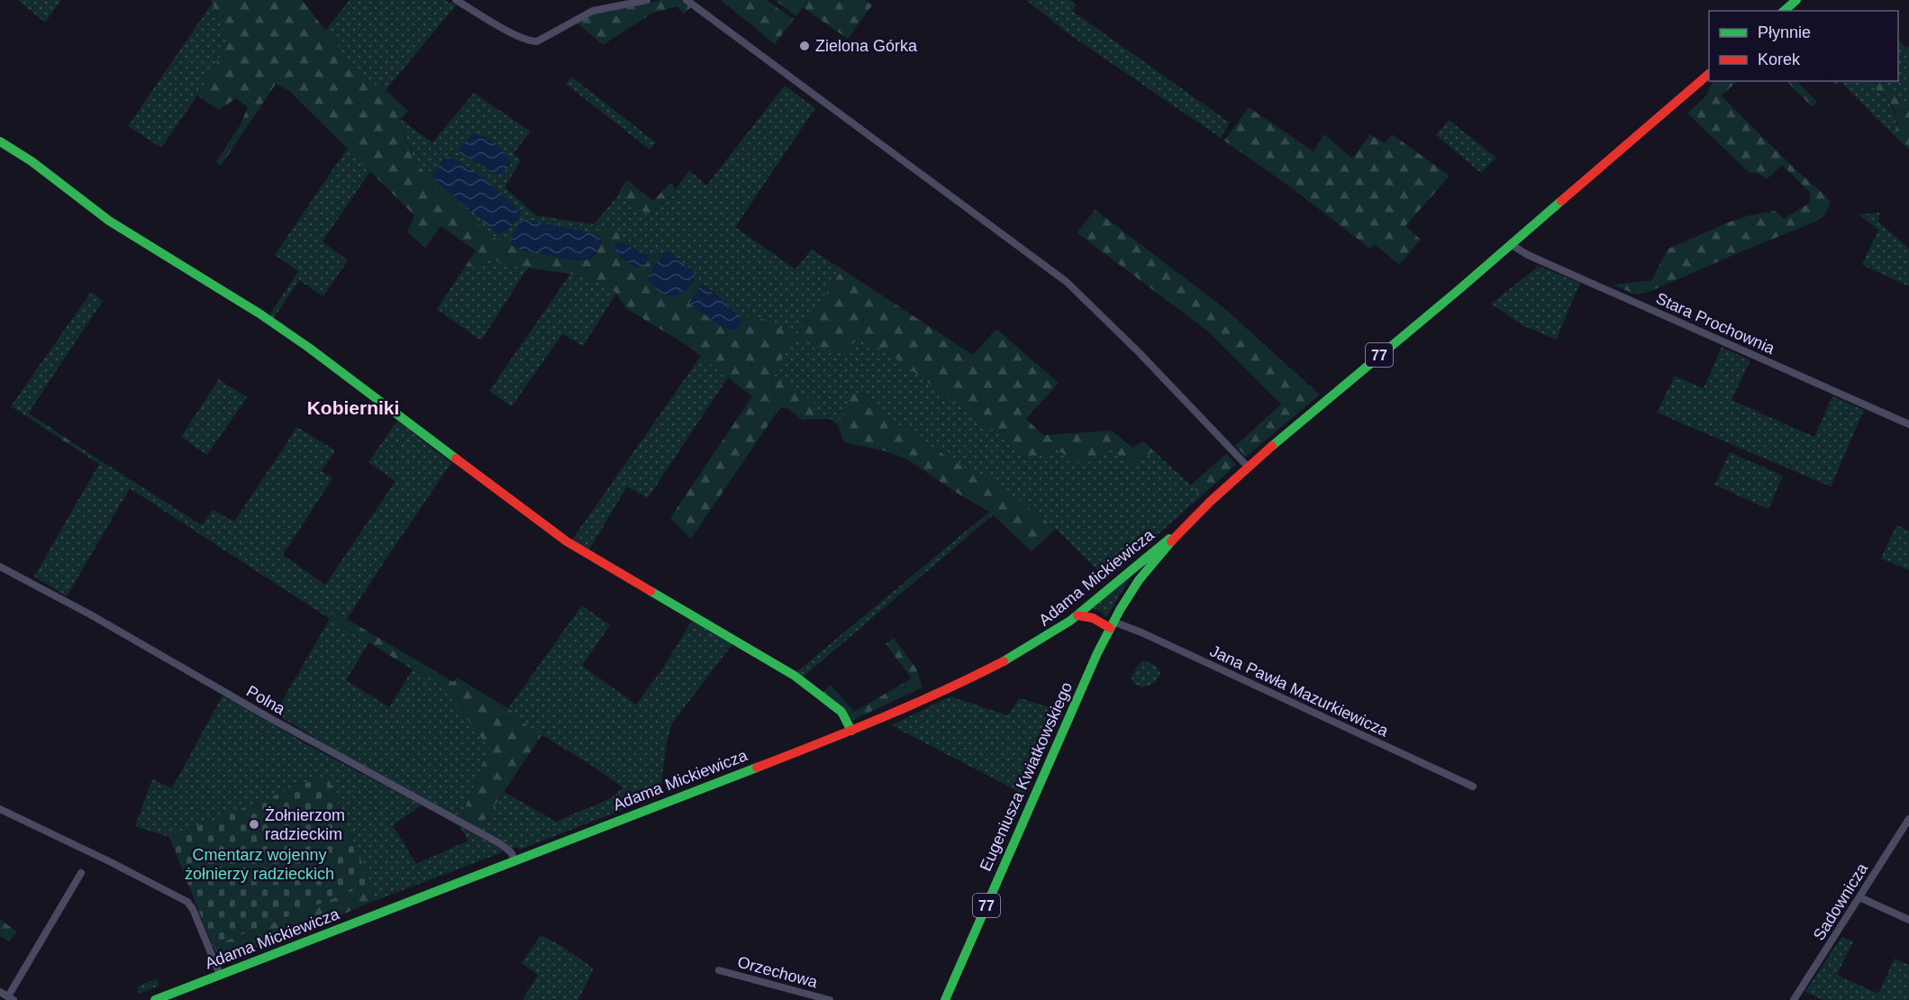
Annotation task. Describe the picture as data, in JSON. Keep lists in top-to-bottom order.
{
  "streets": {
    "street": [
      "Stara Prochownia",
      "77",
      "Adama Mickiewicza",
      "Jana Pawła Mazurkiewicza",
      "Polna",
      "Eugeniusza Kwiatkowskiego",
      "Sadownicza",
      "Orzechowa"
    ]
  },
  "crossings": [
    ["Stara Prochownia", "77"],
    ["Stara Prochownia", "Adama Mickiewicza"],
    ["77", "Adama Mickiewicza"],
    ["Adama Mickiewicza", "Jana Pawła Mazurkiewicza"],
    ["Adama Mickiewicza", "Polna"],
    ["Adama Mickiewicza", "Eugeniusza Kwiatkowskiego"],
    ["Jana Pawła Mazurkiewicza", "Eugeniusza Kwiatkowskiego"]
  ],
  "districts": ["Kobierniki"],
  "parks": ["Cmentarz wojenny żołnierzy radzieckich"],
  "places": ["Zielona Górka", "Żołnierzom radzieckim"],
  "legend": ["Płynnie", "Korek"]
}
